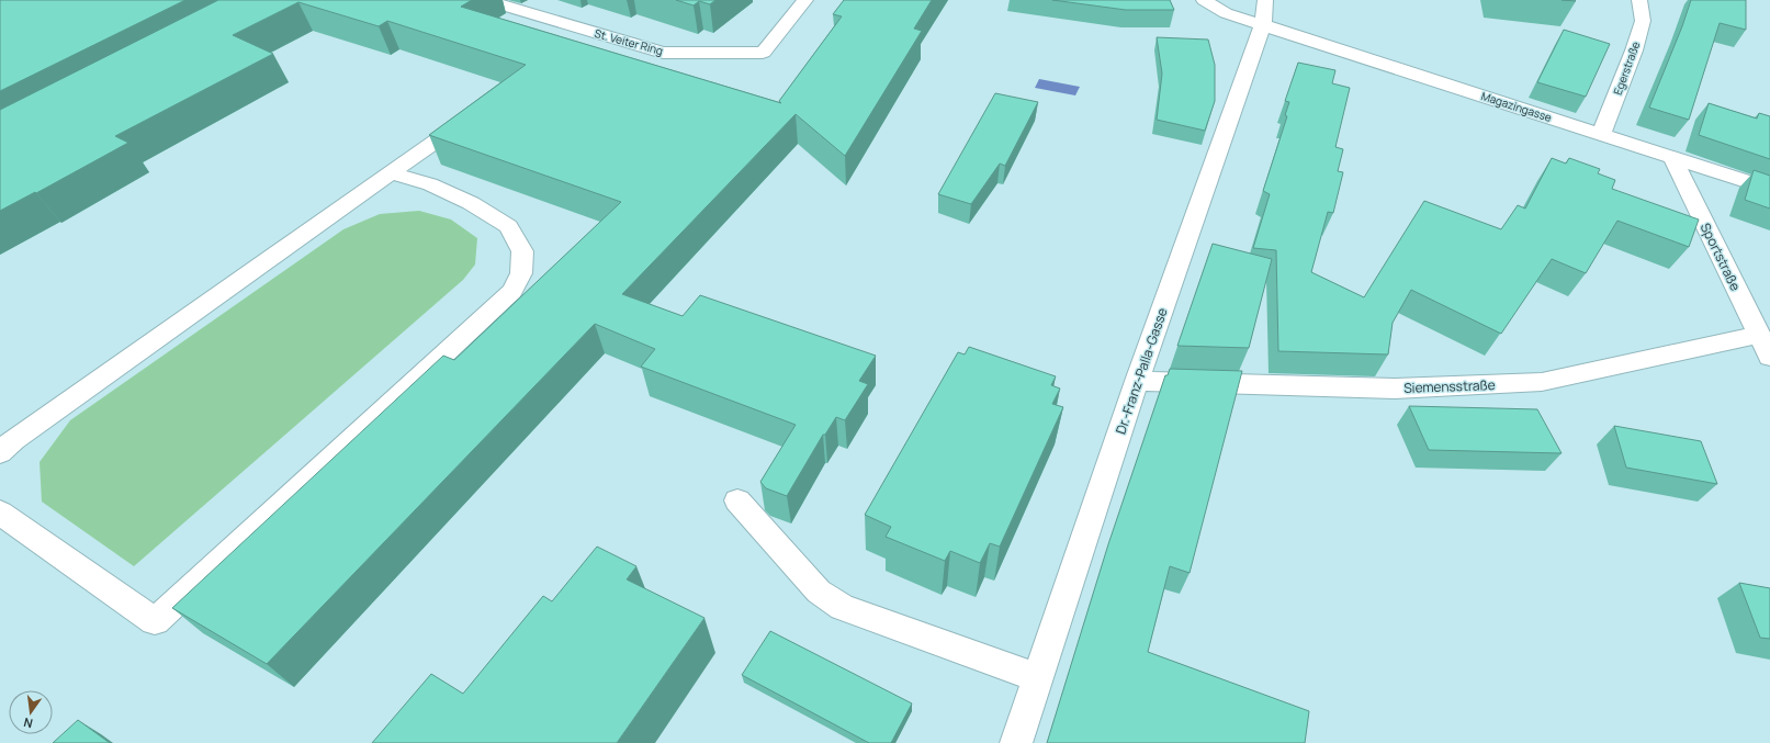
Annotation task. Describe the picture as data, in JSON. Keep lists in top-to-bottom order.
{
  "streets": {
    "street": [
      "St. Veiter Ring",
      "Egerstraße",
      "Magazingasse",
      "Sportstraße",
      "Dr.-Franz-Palla-Gasse",
      "Siemensstraße"
    ]
  },
  "crossings": [
    ["Egerstraße", "Magazingasse"],
    ["Magazingasse", "Sportstraße"],
    ["Magazingasse", "Dr.-Franz-Palla-Gasse"],
    ["Sportstraße", "Siemensstraße"],
    ["Dr.-Franz-Palla-Gasse", "Siemensstraße"]
  ],
  "north": "bottom"
}
